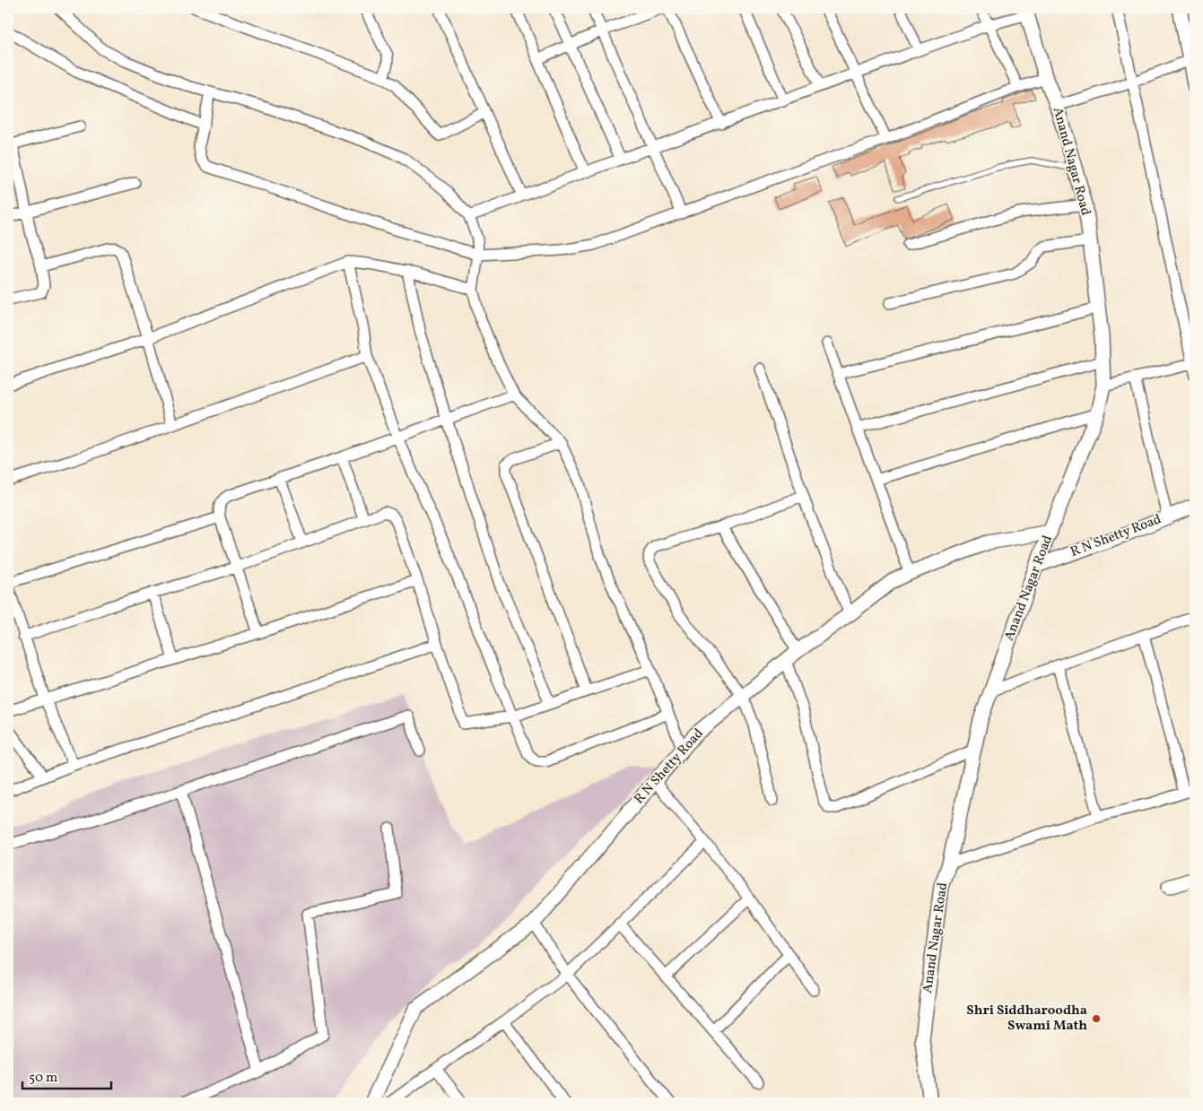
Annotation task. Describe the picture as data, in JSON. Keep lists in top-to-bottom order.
{
  "streets": {
    "street": ["Anand Nagar Road", "R N Shetty Road"]
  },
  "crossings": [
    ["Anand Nagar Road", "R N Shetty Road"]
  ],
  "places": ["Shri Siddharoodha Swami Math"],
  "scale_bar": "50 m"
}
